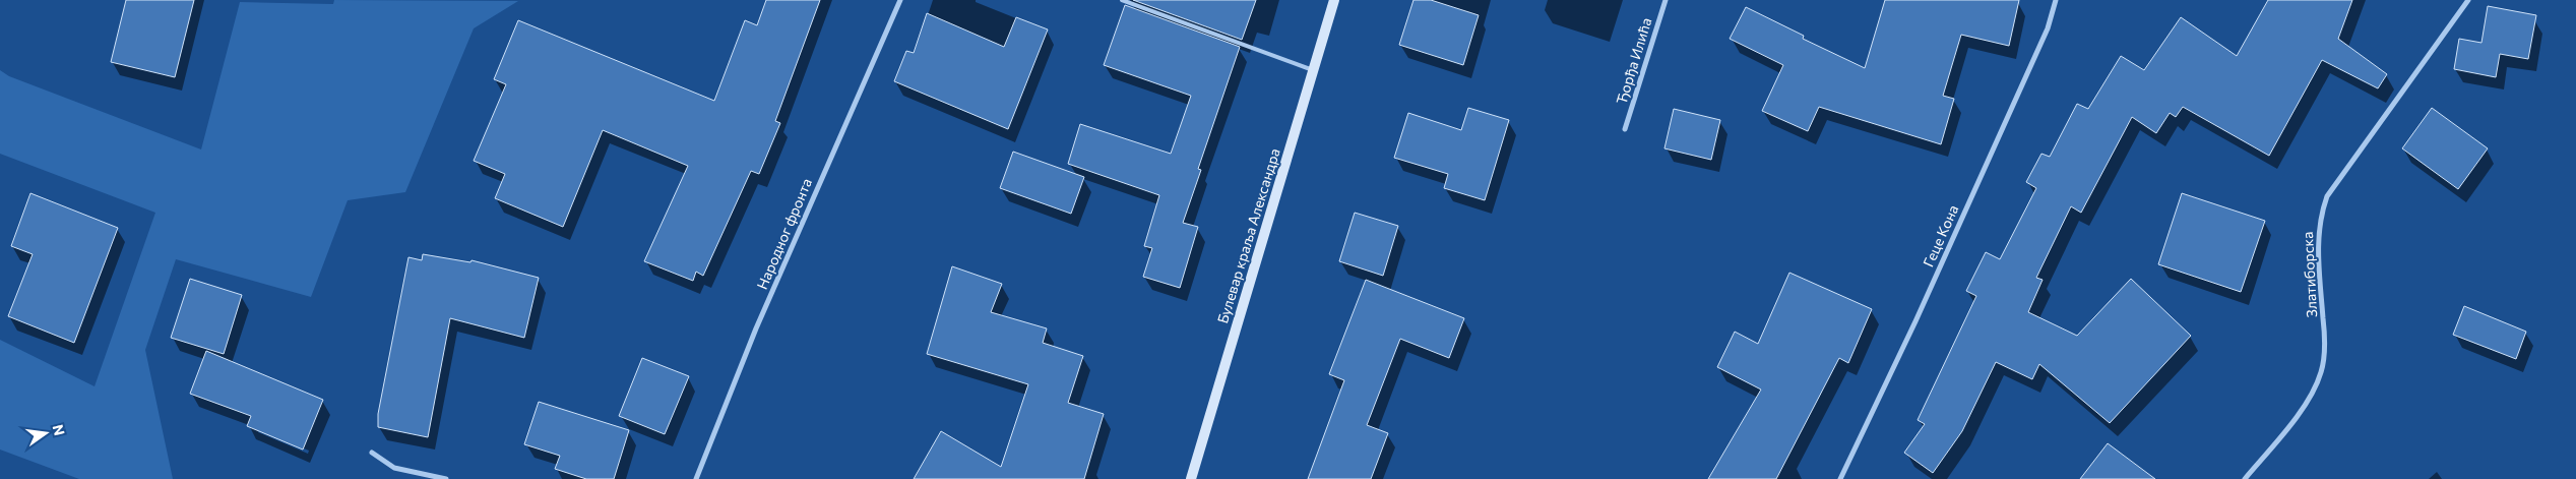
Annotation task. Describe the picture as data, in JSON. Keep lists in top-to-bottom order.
{
  "streets": {
    "main road": ["Булевар краља Александра"],
    "street": [
      "Ђорђа Илића",
      "Народног фронта",
      "Геце Кона",
      "Златиборска"
    ]
  },
  "north": "right"
}
